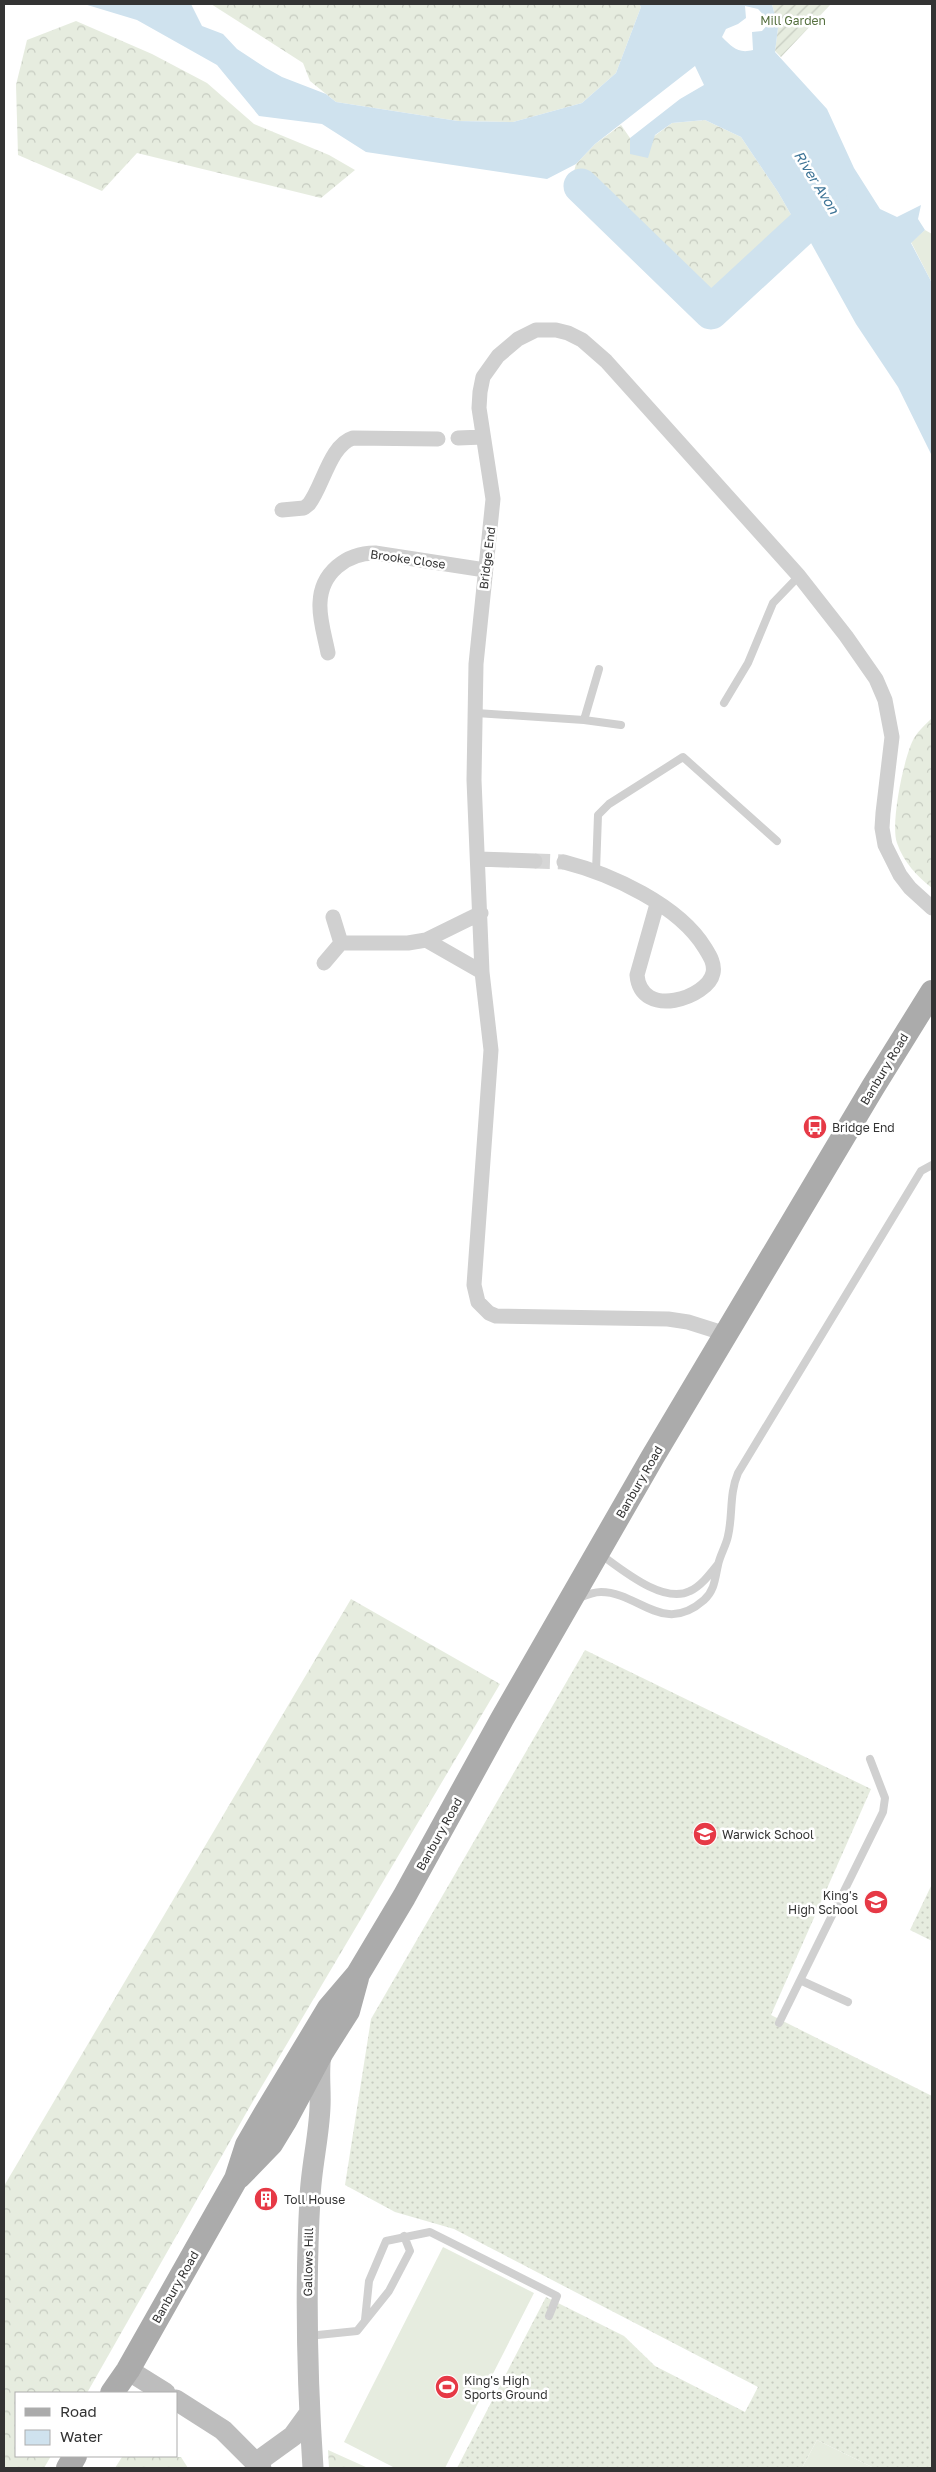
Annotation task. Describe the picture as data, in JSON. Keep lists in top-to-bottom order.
{
  "streets": {
    "main road": ["Banbury Road"],
    "street": ["Bridge End", "Brooke Close", "Gallows Hill"]
  },
  "crossings": [
    ["Bridge End", "Brooke Close"],
    ["Bridge End", "Banbury Road"],
    ["Banbury Road", "Gallows Hill"]
  ],
  "water": ["River Avon"],
  "parks": ["Mill Garden"],
  "places": {
    "bus stop": ["Bridge End"],
    "school or university": ["Warwick School", "King's High School"],
    "building": ["Toll House"],
    "sports": ["King's High Sports Ground"]
  },
  "legend": ["Road", "Water"]
}
